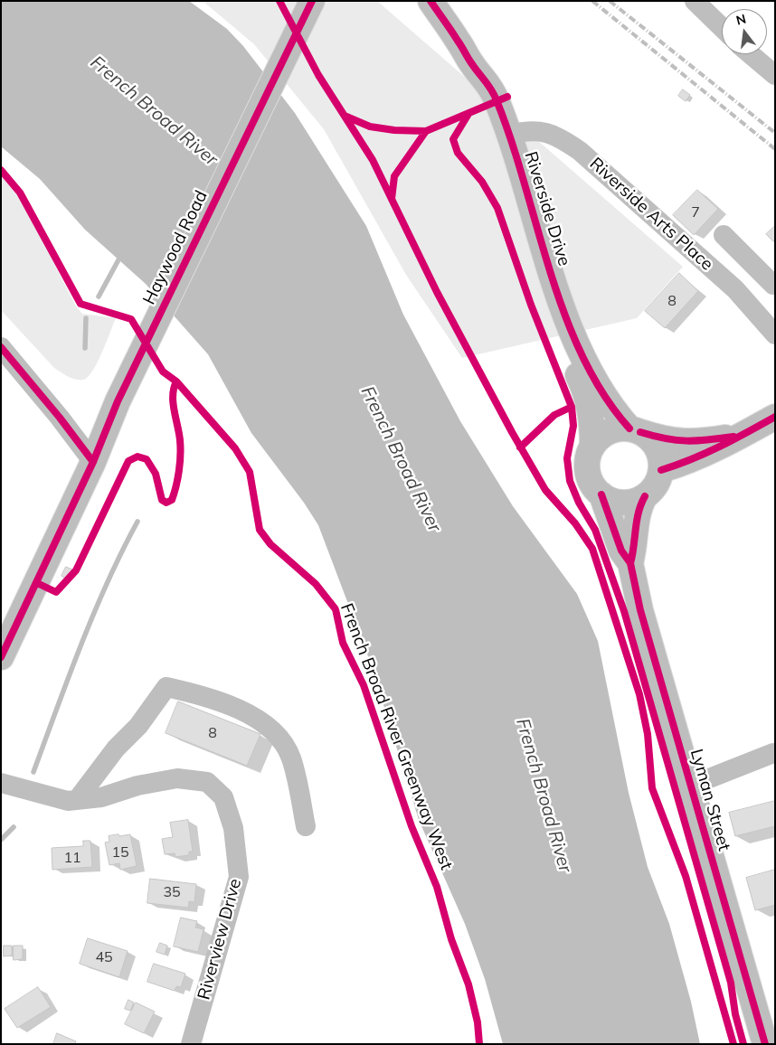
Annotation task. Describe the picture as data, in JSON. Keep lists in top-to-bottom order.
{
  "streets": {
    "main road": ["Riverside Drive", "Haywood Road", "Lyman Street"],
    "street": ["Riverside Arts Place", "Riverview Drive"],
    "cycle path": ["French Broad River Greenway West"]
  },
  "crossings": [
    ["Riverside Drive", "Riverside Arts Place"],
    ["Riverside Drive", "Lyman Street"]
  ],
  "water": ["French Broad River"],
  "house_numbers": [
    "7",
    "8",
    "8",
    "15",
    "11",
    "35",
    "45"
  ],
  "north": "top"
}
